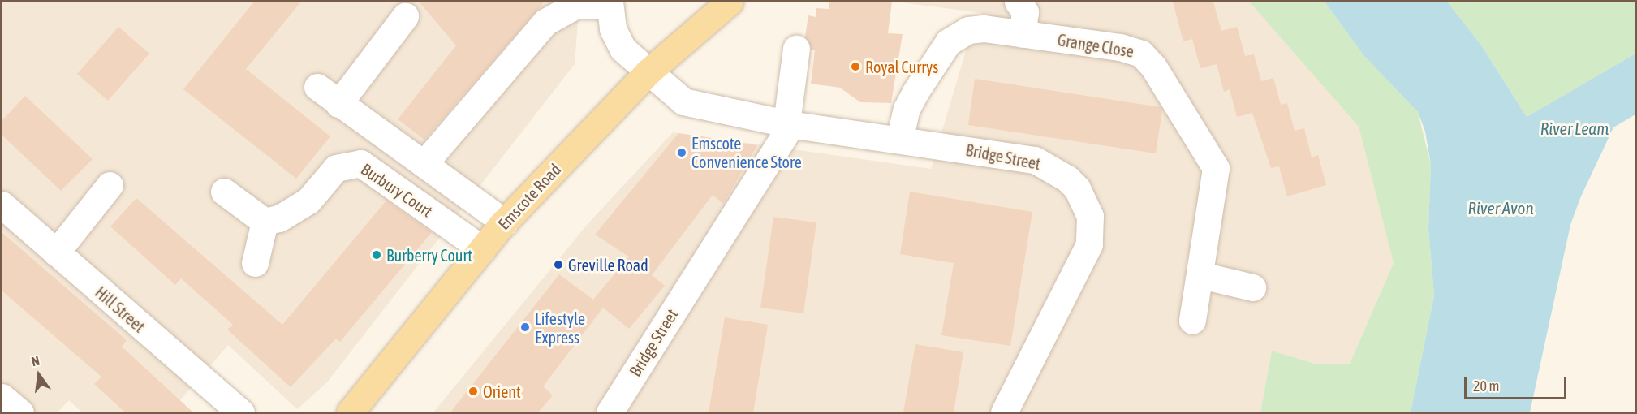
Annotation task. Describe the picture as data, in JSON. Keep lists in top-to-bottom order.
{
  "streets": {
    "main road": ["Emscote Road"],
    "street": [
      "Grange Close",
      "Bridge Street",
      "Burbury Court",
      "Hill Street"
    ]
  },
  "crossings": [
    ["Grange Close", "Bridge Street"],
    ["Bridge Street", "Emscote Road"],
    ["Burbury Court", "Emscote Road"]
  ],
  "water": ["River Leam", "River Avon"],
  "places": [
    "Royal Currys",
    "Emscote Convenience Store",
    "Burberry Court",
    "Greville Road",
    "Lifestyle Express",
    "Orient"
  ],
  "scale_bar": "20 m",
  "north": "top"
}
